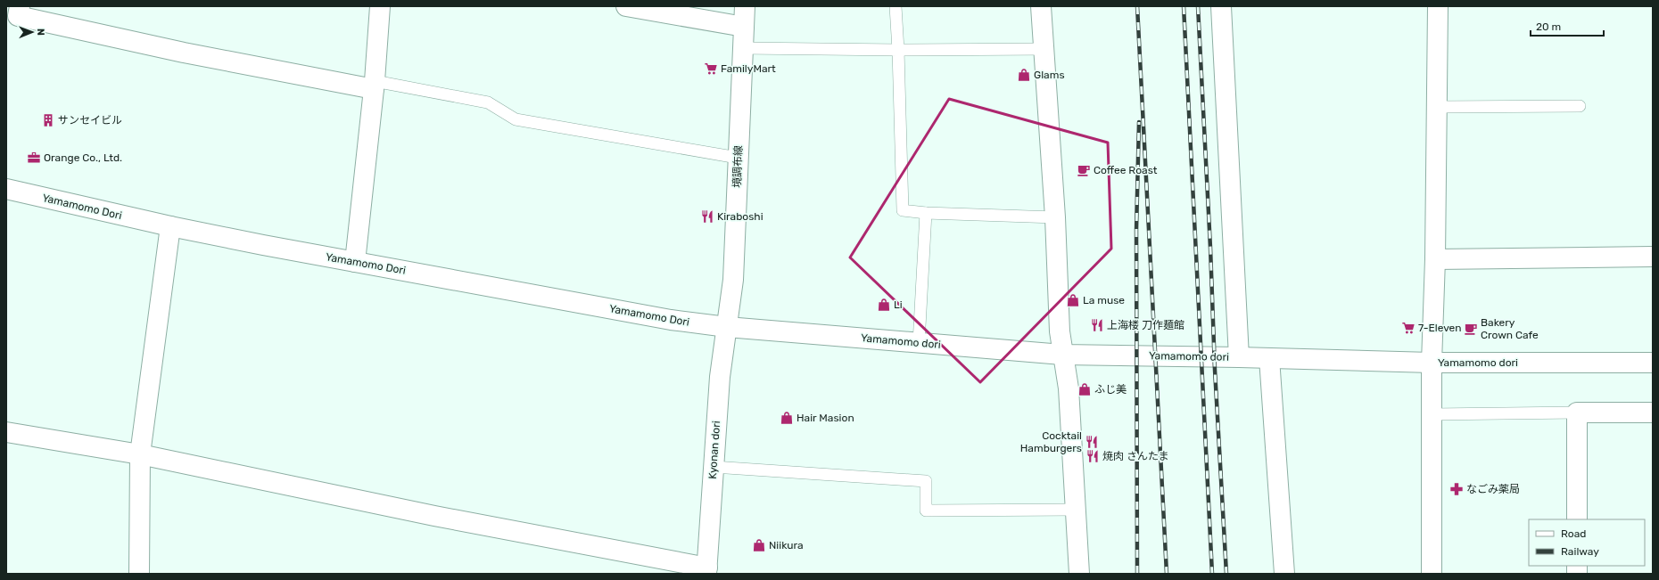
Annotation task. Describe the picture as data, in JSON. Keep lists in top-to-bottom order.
{
  "streets": {
    "street": [
      "境調布線",
      "Yamamomo Dori",
      "Yamamomo dori",
      "Kyonan dori"
    ]
  },
  "crossings": [
    ["境調布線", "Yamamomo Dori"],
    ["境調布線", "Yamamomo dori"],
    ["境調布線", "Kyonan dori"],
    ["Yamamomo Dori", "Yamamomo dori"],
    ["Yamamomo Dori", "Kyonan dori"],
    ["Yamamomo dori", "Kyonan dori"]
  ],
  "places": {
    "supermarket": ["FamilyMart", "7-Eleven"],
    "shop": [
      "Glams",
      "La muse",
      "Li",
      "ふじ美",
      "Hair Masion",
      "Niikura"
    ],
    "building": ["サンセイビル"],
    "office": ["Orange Co., Ltd."],
    "cafe": ["Coffee Roast", "Bakery Crown Cafe"],
    "restaurant": [
      "Kiraboshi",
      "上海楼 刀作麺館",
      "Cocktail Hamburgers",
      "焼肉 さんたま"
    ],
    "pharmacy": ["なごみ薬局"]
  },
  "legend": ["Road", "Railway"],
  "scale_bar": "20 m",
  "north": "right"
}
